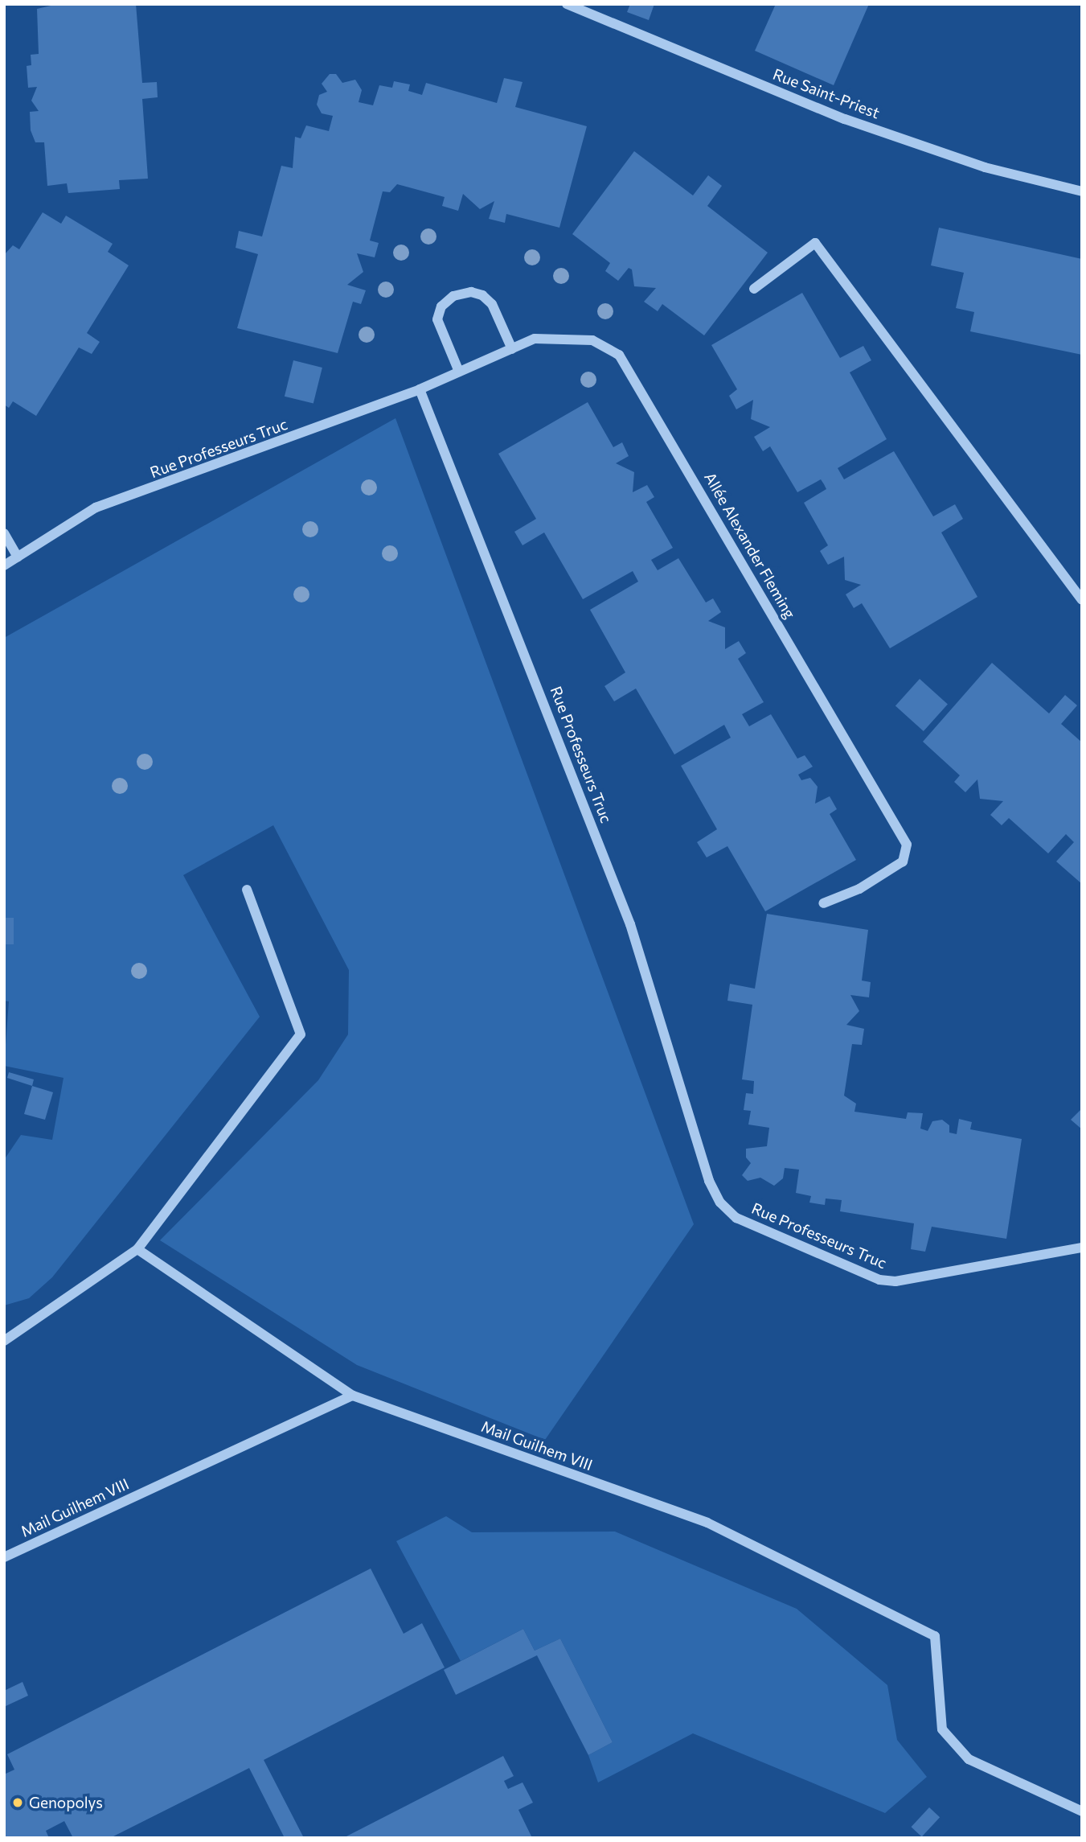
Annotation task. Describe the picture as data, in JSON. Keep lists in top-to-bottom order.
{
  "streets": {
    "street": [
      "Rue Saint-Priest",
      "Rue Professeurs Truc",
      "Allée Alexander Fleming",
      "Mail Guilhem VIII"
    ]
  },
  "crossings": [
    ["Rue Professeurs Truc", "Allée Alexander Fleming"]
  ],
  "places": ["Genopolys"]
}
